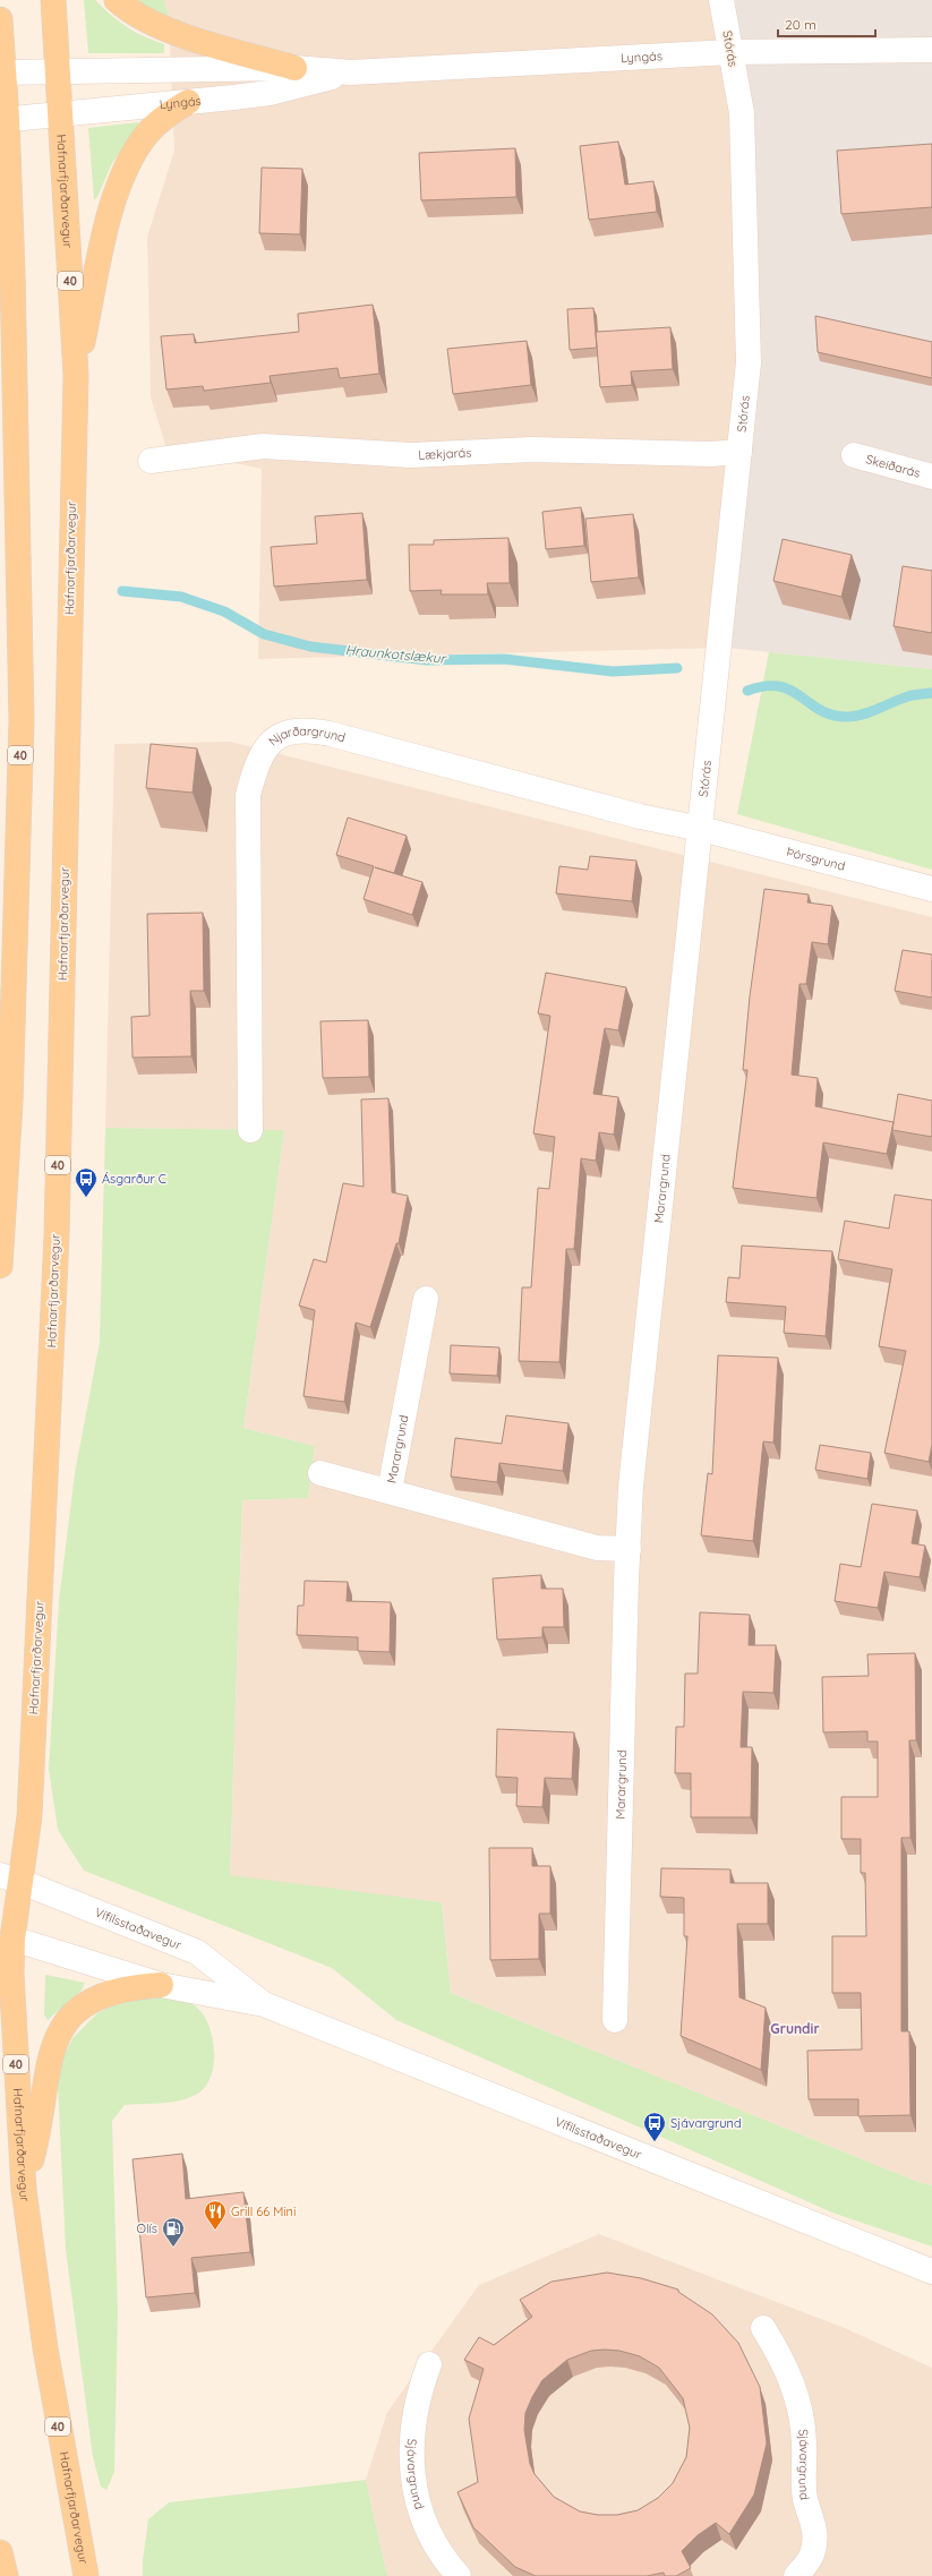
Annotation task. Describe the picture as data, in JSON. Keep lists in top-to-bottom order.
{
  "streets": {
    "main road": ["Hafnarfjarðarvegur", "40"],
    "street": [
      "Stórás",
      "Lyngás",
      "Lækjarás",
      "Skeiðarás",
      "Njarðargrund",
      "Þórsgrund",
      "Marargrund",
      "Vífilsstaðavegur",
      "Sjávargrund"
    ]
  },
  "crossings": [
    ["Stórás", "Lyngás"],
    ["Stórás", "Lækjarás"],
    ["Stórás", "Njarðargrund"],
    ["Stórás", "Þórsgrund"],
    ["Stórás", "Marargrund"],
    ["Lyngás", "Hafnarfjarðarvegur"],
    ["Lyngás", "40"],
    ["Hafnarfjarðarvegur", "Vífilsstaðavegur"],
    ["Njarðargrund", "Þórsgrund"],
    ["Njarðargrund", "Marargrund"],
    ["Þórsgrund", "Marargrund"]
  ],
  "districts": ["Grundir"],
  "water": ["Hraunkotslækur"],
  "places": {
    "bus stop": ["Ásgarður C", "Sjávargrund"],
    "restaurant": ["Grill 66 Mini"],
    "fuel station": ["Olís"]
  },
  "scale_bar": "20 m"
}
